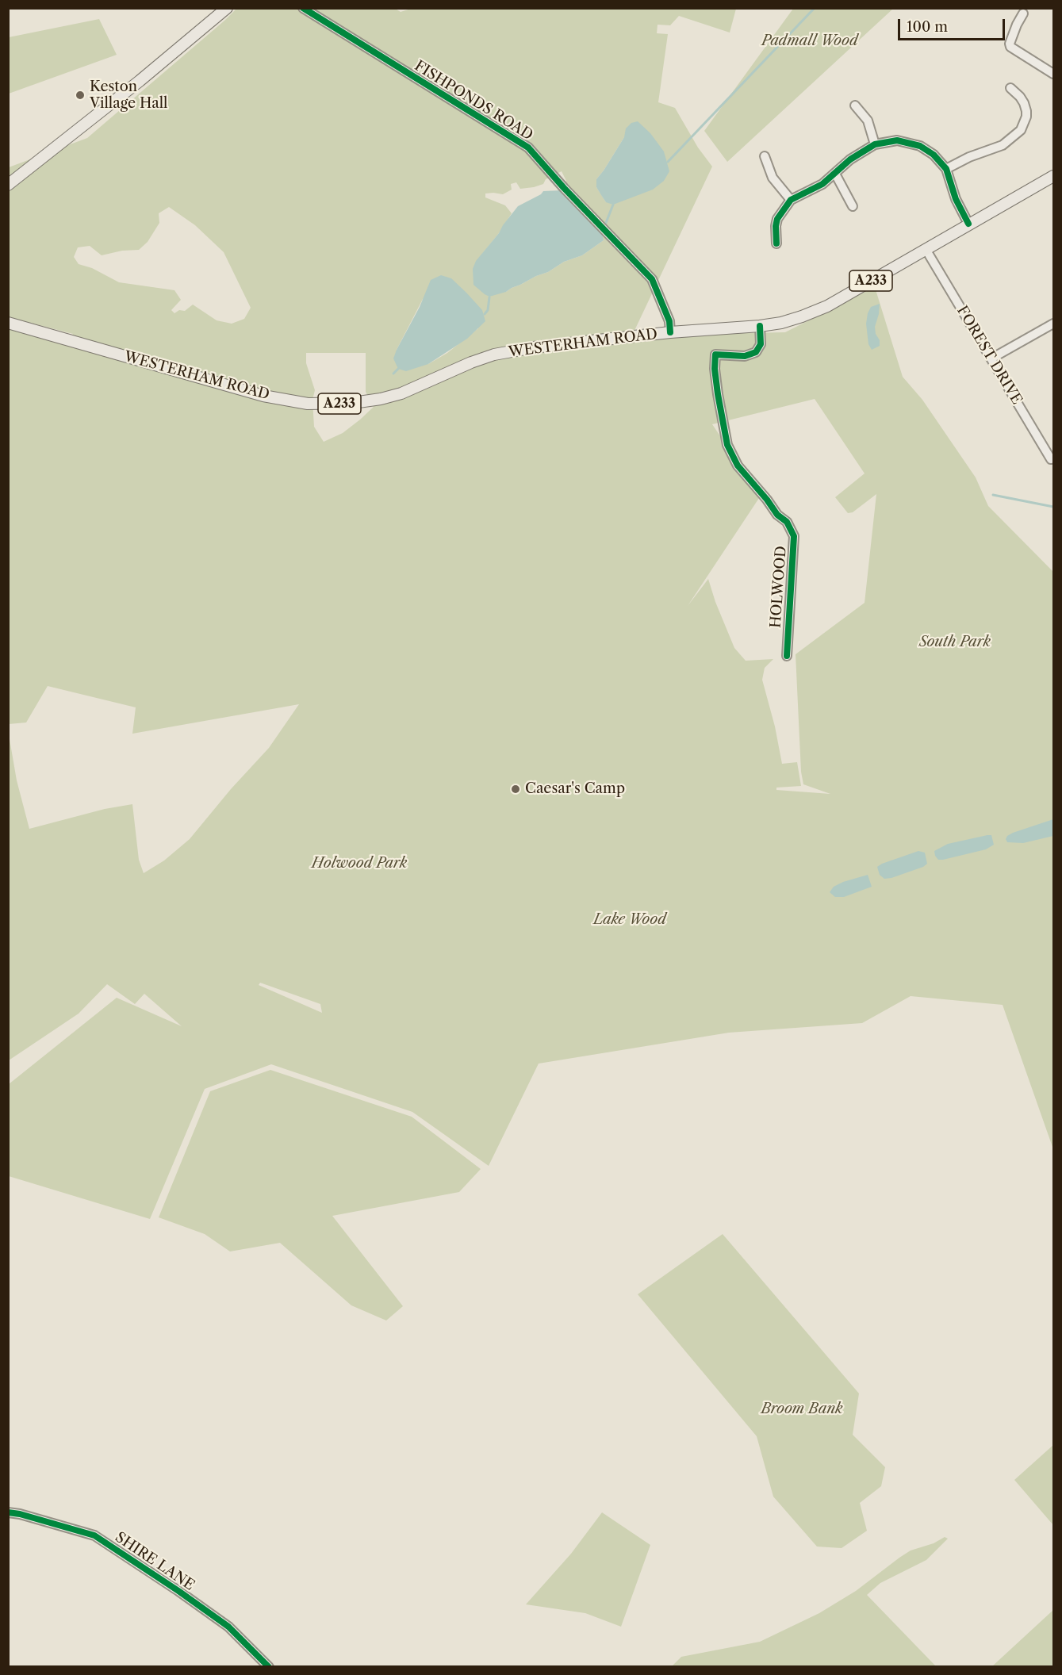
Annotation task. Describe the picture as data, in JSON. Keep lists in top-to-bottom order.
{
  "streets": {
    "main road": ["A233", "WESTERHAM ROAD"],
    "street": [
      "FISHPONDS ROAD",
      "FOREST DRIVE",
      "HOLWOOD",
      "SHIRE LANE"
    ]
  },
  "crossings": [
    ["FISHPONDS ROAD", "WESTERHAM ROAD"],
    ["WESTERHAM ROAD", "FOREST DRIVE"],
    ["WESTERHAM ROAD", "HOLWOOD"]
  ],
  "parks": [
    "Padmall Wood",
    "South Park",
    "Holwood Park",
    "Lake Wood",
    "Broom Bank"
  ],
  "places": ["Keston Village Hall", "Caesar's Camp"],
  "scale_bar": "100 m"
}
